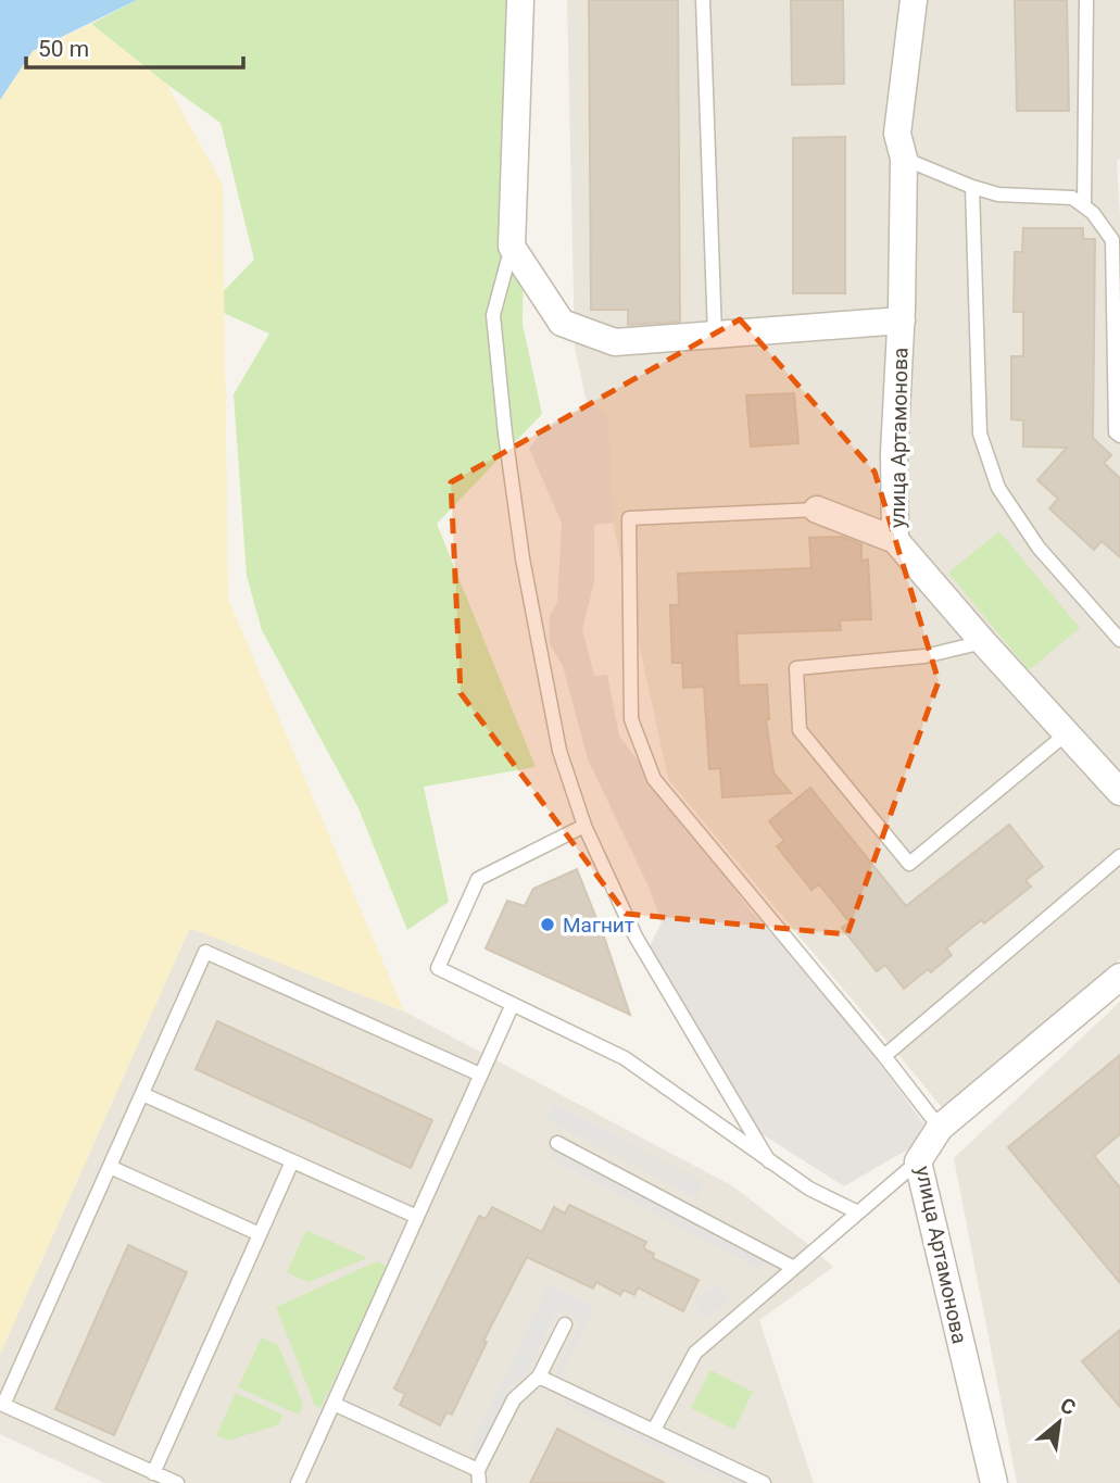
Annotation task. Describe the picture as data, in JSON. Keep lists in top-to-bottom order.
{
  "streets": {
    "street": ["улица Артамонова"]
  },
  "places": ["Магнит"],
  "scale_bar": "50 m",
  "north": "top right"
}
